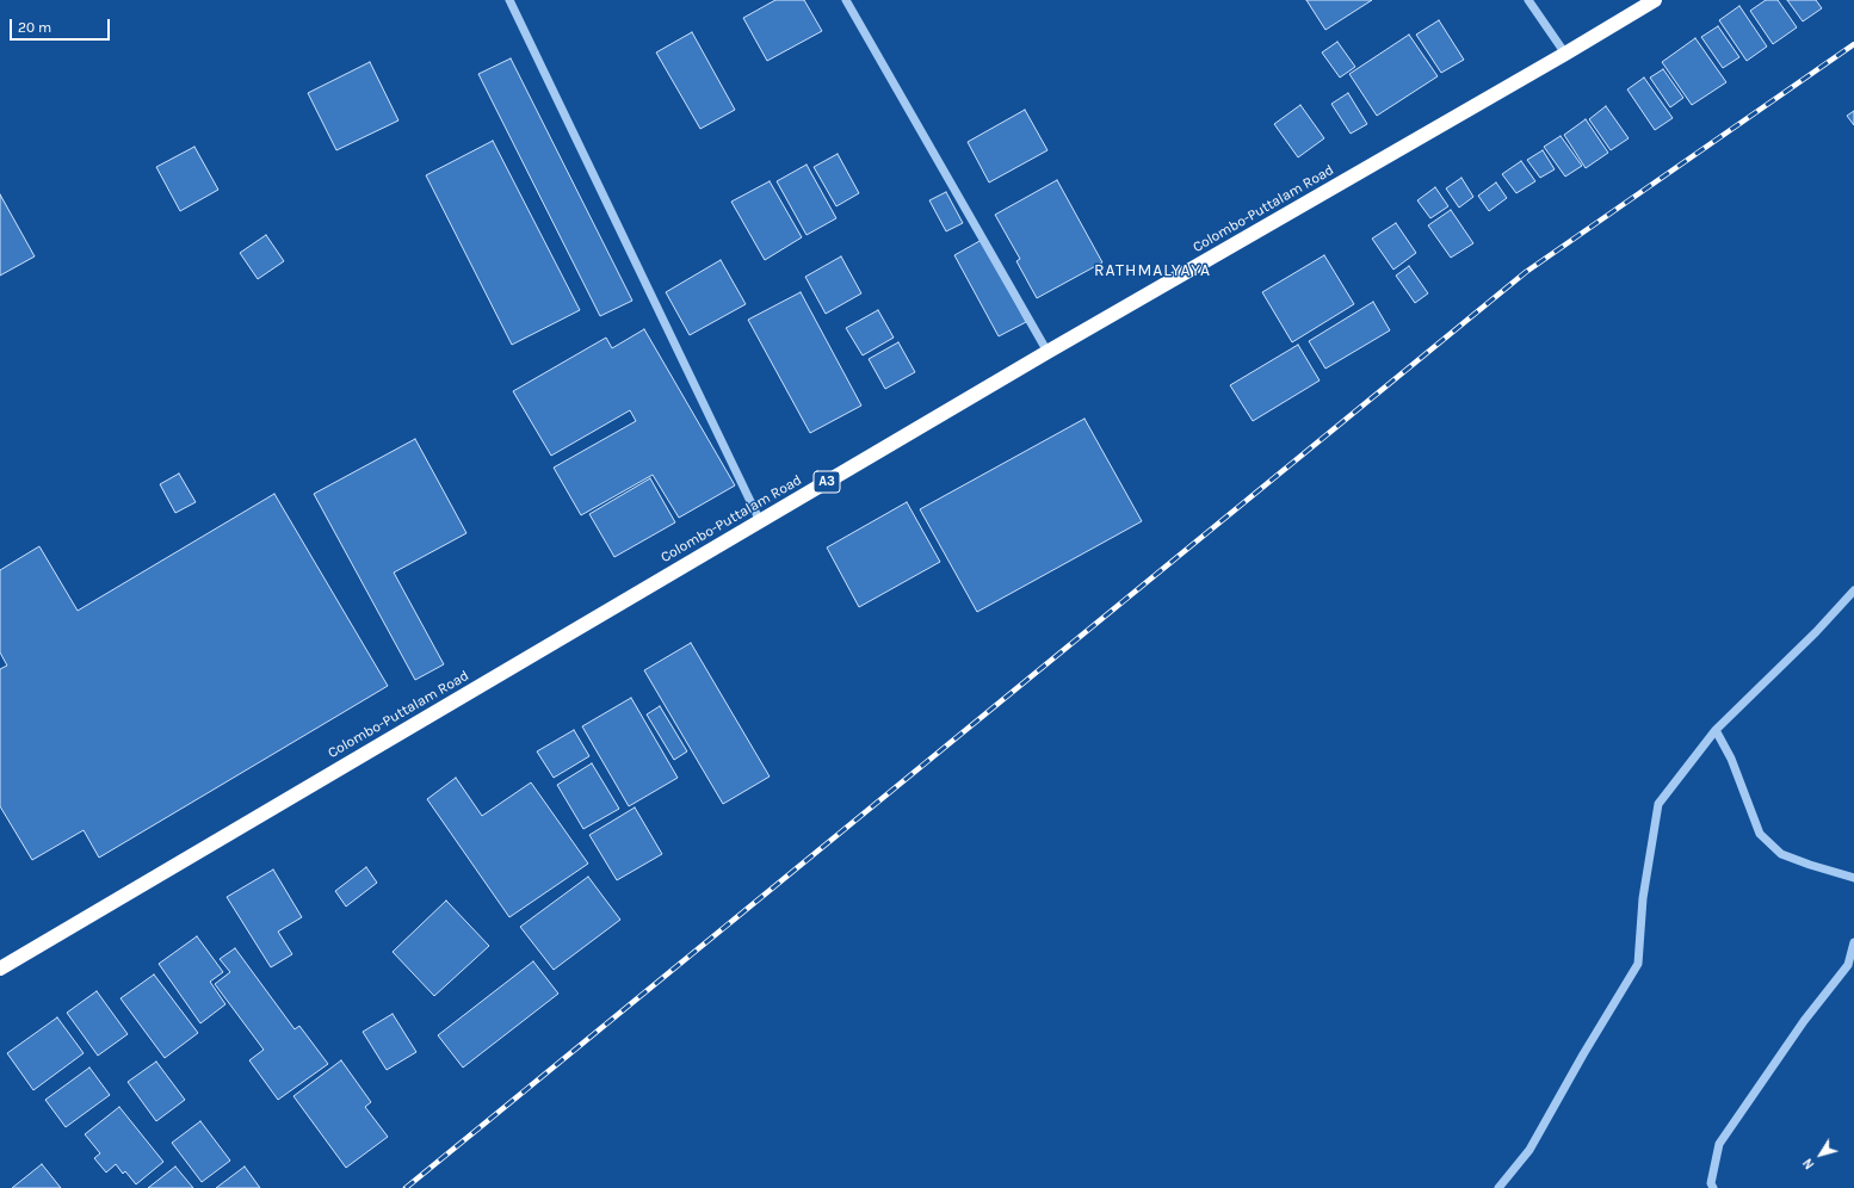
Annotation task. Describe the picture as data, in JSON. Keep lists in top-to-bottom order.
{
  "streets": {
    "highway": ["Colombo-Puttalam Road", "A3"]
  },
  "districts": ["RATHMALYAYA"],
  "scale_bar": "20 m",
  "north": "bottom left"
}
